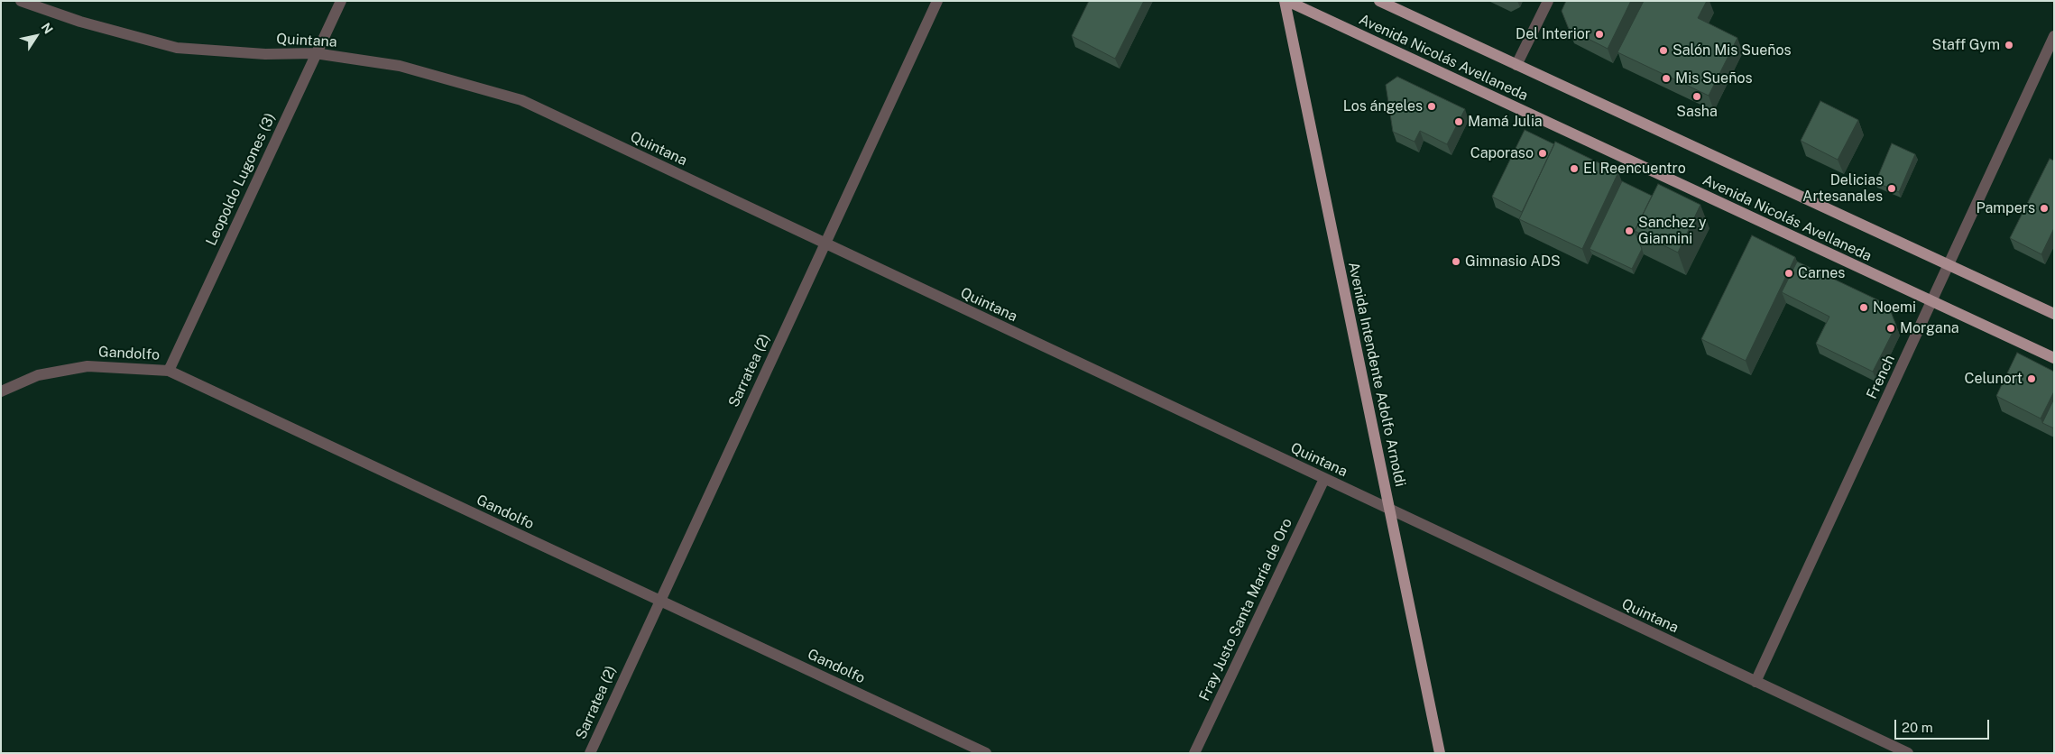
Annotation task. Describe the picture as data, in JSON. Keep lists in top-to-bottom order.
{
  "streets": {
    "main road": ["Avenida Nicolás Avellaneda", "Avenida Intendente Adolfo Arnoldi"],
    "street": [
      "Quintana",
      "Leopoldo Lugones (3)",
      "Gandolfo",
      "Sarratea (2)",
      "French",
      "Fray Justo Santa María de Oro"
    ]
  },
  "crossings": [
    ["Quintana", "Leopoldo Lugones (3)"],
    ["Quintana", "Sarratea (2)"],
    ["Quintana", "Avenida Intendente Adolfo Arnoldi"],
    ["Quintana", "French"],
    ["Quintana", "Fray Justo Santa María de Oro"],
    ["Avenida Nicolás Avellaneda", "Avenida Intendente Adolfo Arnoldi"],
    ["Avenida Nicolás Avellaneda", "French"],
    ["Leopoldo Lugones (3)", "Gandolfo"],
    ["Gandolfo", "Sarratea (2)"]
  ],
  "places": [
    "Del Interior",
    "Staff Gym",
    "Salón Mis Sueños",
    "Mis Sueños",
    "Sasha",
    "Los ángeles",
    "Mamá Julia",
    "Caporaso",
    "El Reencuentro",
    "Delicias Artesanales",
    "Pampers",
    "Sanchez y Giannini",
    "Gimnasio ADS",
    "Carnes",
    "Noemi",
    "Morgana",
    "Celunort"
  ],
  "scale_bar": "20 m",
  "north": "top right"
}
